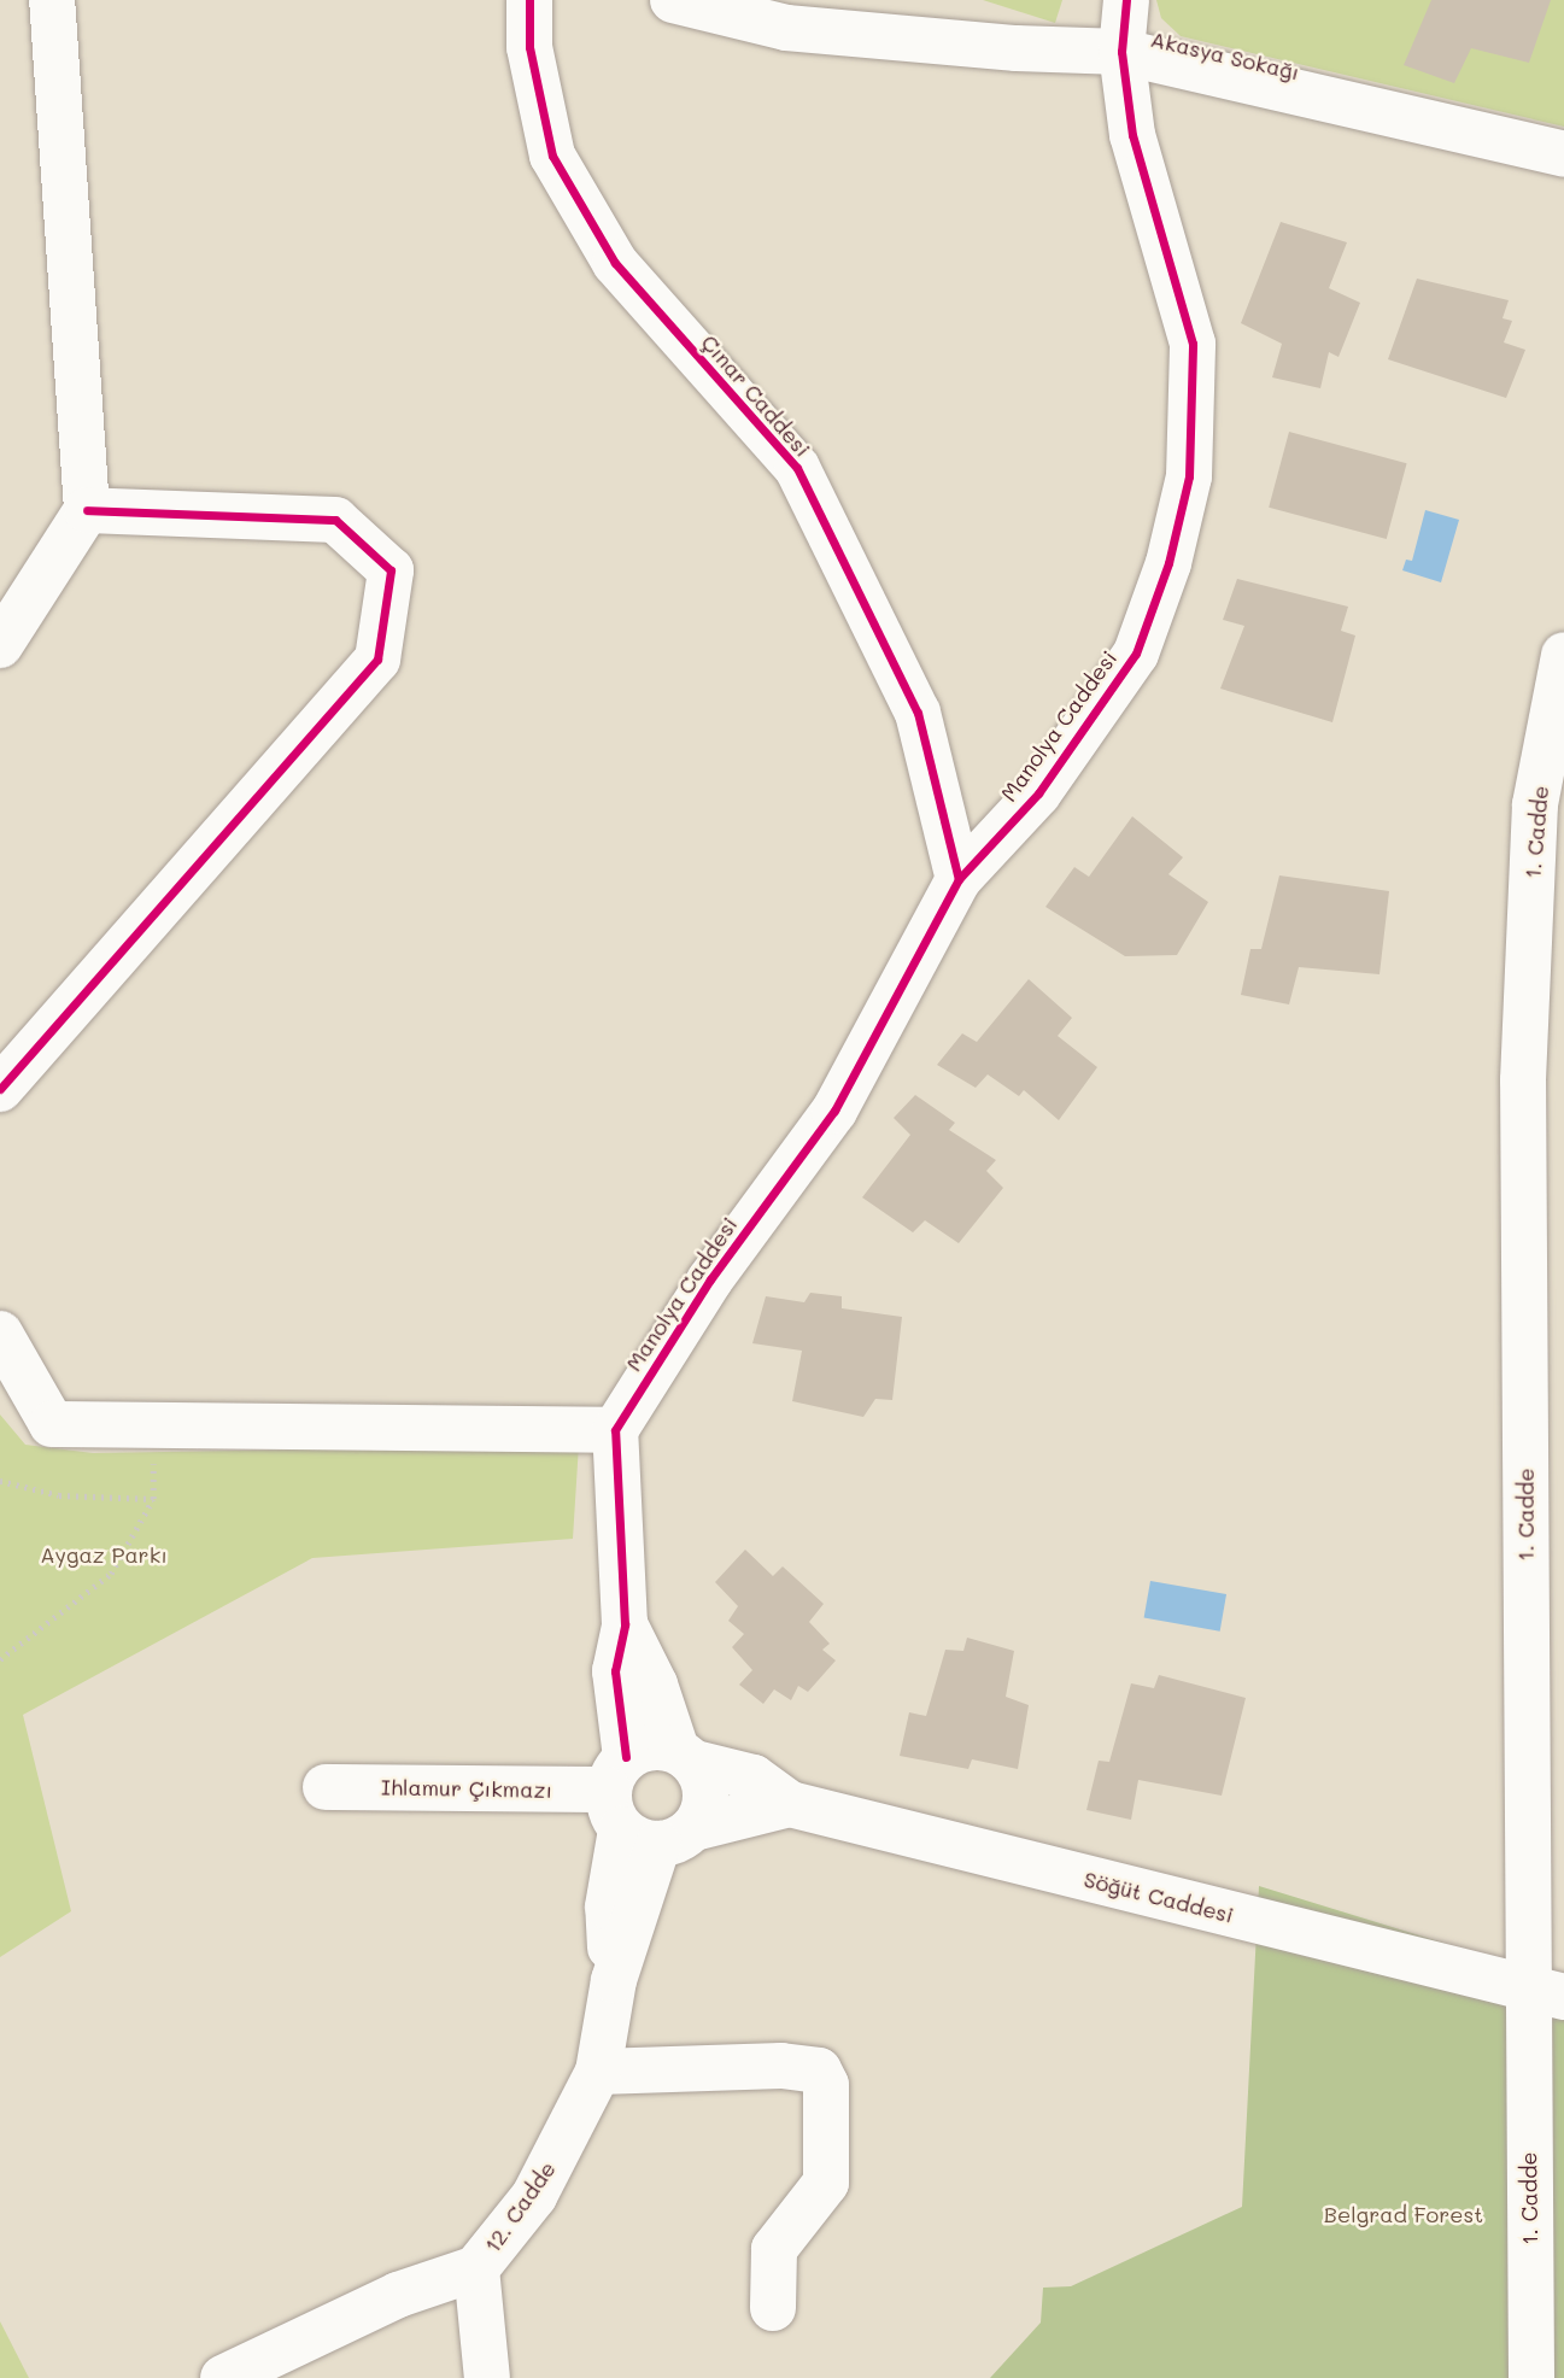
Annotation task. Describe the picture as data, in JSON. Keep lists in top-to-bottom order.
{
  "streets": {
    "street": [
      "Akasya Sokağı",
      "Çınar Caddesi",
      "Manolya Caddesi",
      "1. Cadde",
      "Ihlamur Çıkmazı",
      "Söğüt Caddesi",
      "12. Cadde"
    ]
  },
  "crossings": [
    ["Akasya Sokağı", "Manolya Caddesi"],
    ["Çınar Caddesi", "Manolya Caddesi"],
    ["1. Cadde", "Söğüt Caddesi"],
    ["Ihlamur Çıkmazı", "12. Cadde"]
  ],
  "parks": ["Aygaz Parkı", "Belgrad Forest"]
}
